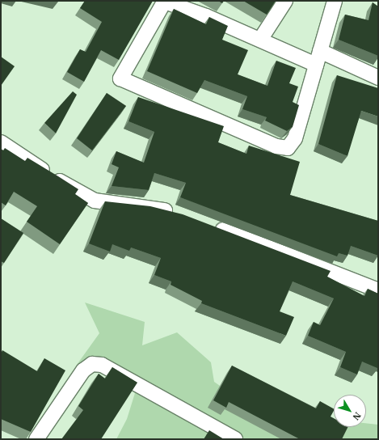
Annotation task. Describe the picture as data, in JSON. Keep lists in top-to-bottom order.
{
  "north": "bottom right"
}
